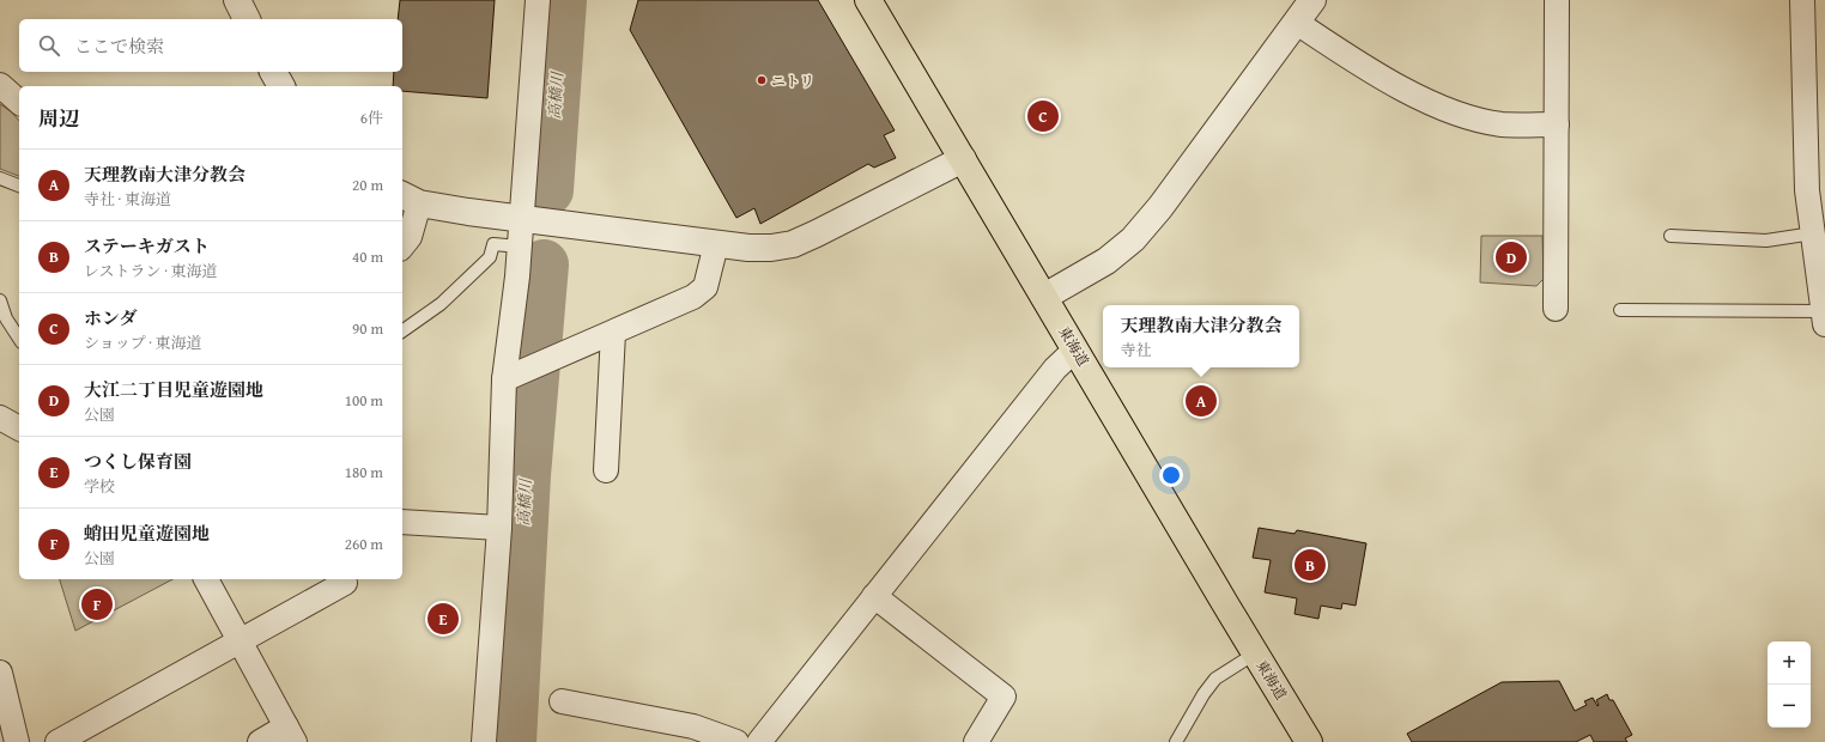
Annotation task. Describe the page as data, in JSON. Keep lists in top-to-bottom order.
{
  "streets": {
    "highway": ["東海道"]
  },
  "water": ["高橋川"],
  "places": ["ニトリ"],
  "page": {
    "search": "ここで検索",
    "heading": ["周辺", "6件"],
    "pins": [
      "C",
      "D",
      "A",
      "B",
      "F",
      "E"
    ],
    "list": [
      {
        "mark": "A",
        "name": "天理教南大津分教会",
        "note": "寺社 · 東海道",
        "value": "20 m"
      },
      {
        "mark": "B",
        "name": "ステーキガスト",
        "note": "レストラン · 東海道",
        "value": "40 m"
      },
      {
        "mark": "C",
        "name": "ホンダ",
        "note": "ショップ · 東海道",
        "value": "90 m"
      },
      {
        "mark": "D",
        "name": "大江二丁目児童遊園地",
        "note": "公園",
        "value": "100 m"
      },
      {
        "mark": "E",
        "name": "つくし保育園",
        "note": "学校",
        "value": "180 m"
      },
      {
        "mark": "F",
        "name": "蛸田児童遊園地",
        "note": "公園",
        "value": "260 m"
      }
    ],
    "popup": ["天理教南大津分教会", "寺社"],
    "map_buttons": ["+", "−"]
  }
}
